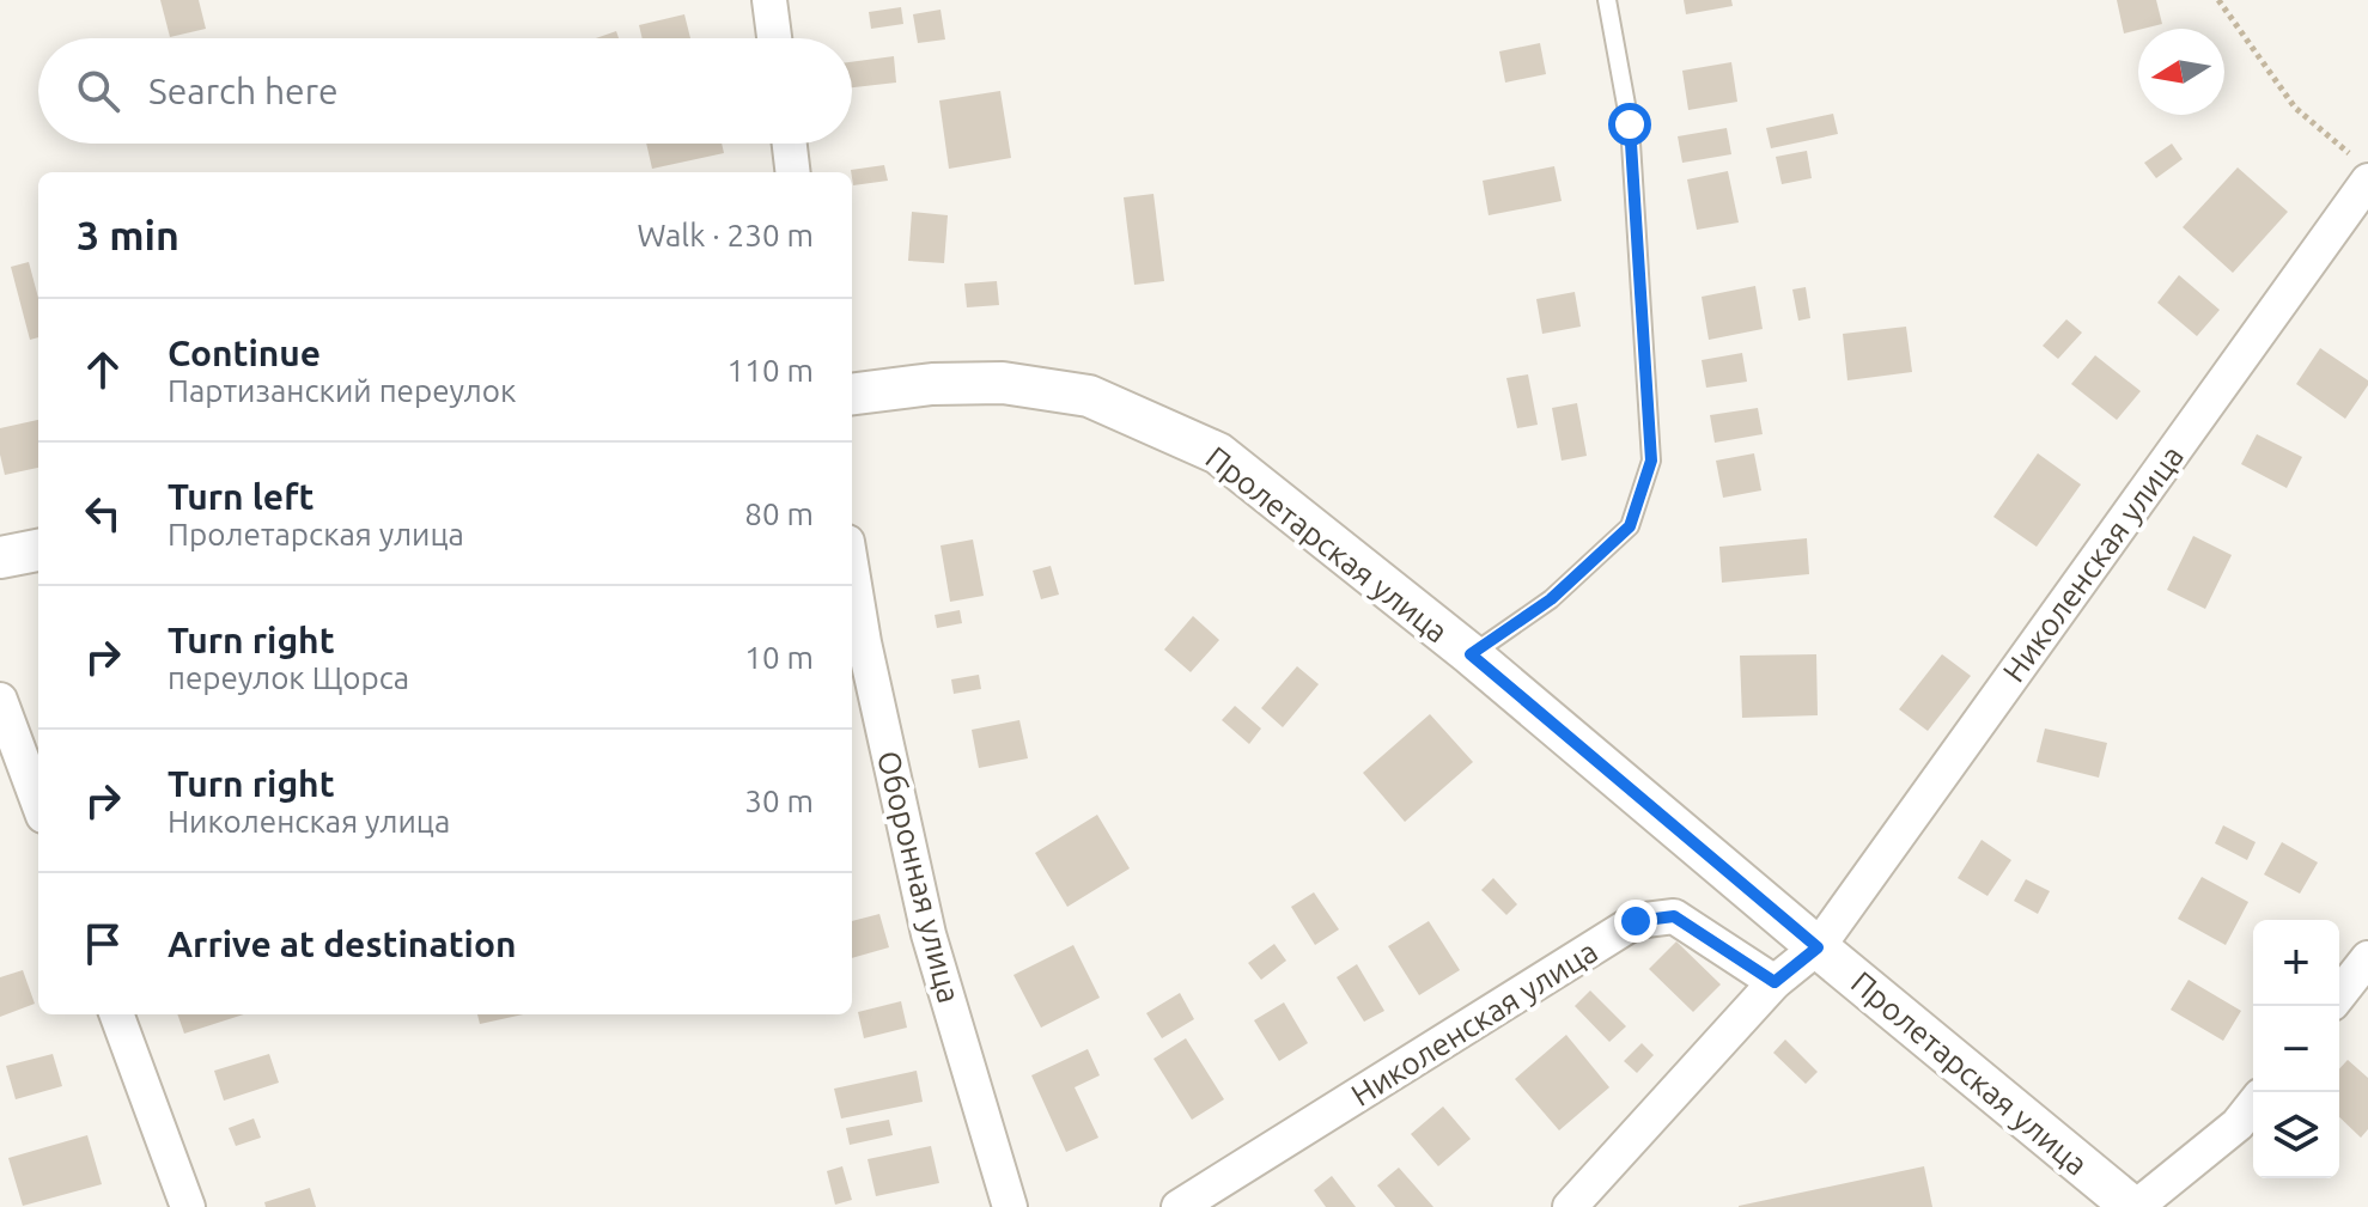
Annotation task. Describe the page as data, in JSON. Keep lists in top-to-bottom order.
{
  "streets": {
    "street": ["Пролетарская улица", "Николенская улица", "Оборонная улица"]
  },
  "crossings": [
    ["Пролетарская улица", "Николенская улица"]
  ],
  "north": "left",
  "page": {
    "search": "Search here",
    "heading": ["3 min", "Walk · 230 m"],
    "list": [
      ["Continue", "Партизанский переулок", "110 m"],
      ["Turn left", "Пролетарская улица", "80 m"],
      ["Turn right", "переулок Щорса", "10 m"],
      ["Turn right", "Николенская улица", "30 m"],
      "Arrive at destination"
    ],
    "map_buttons": ["+", "−"]
  }
}
